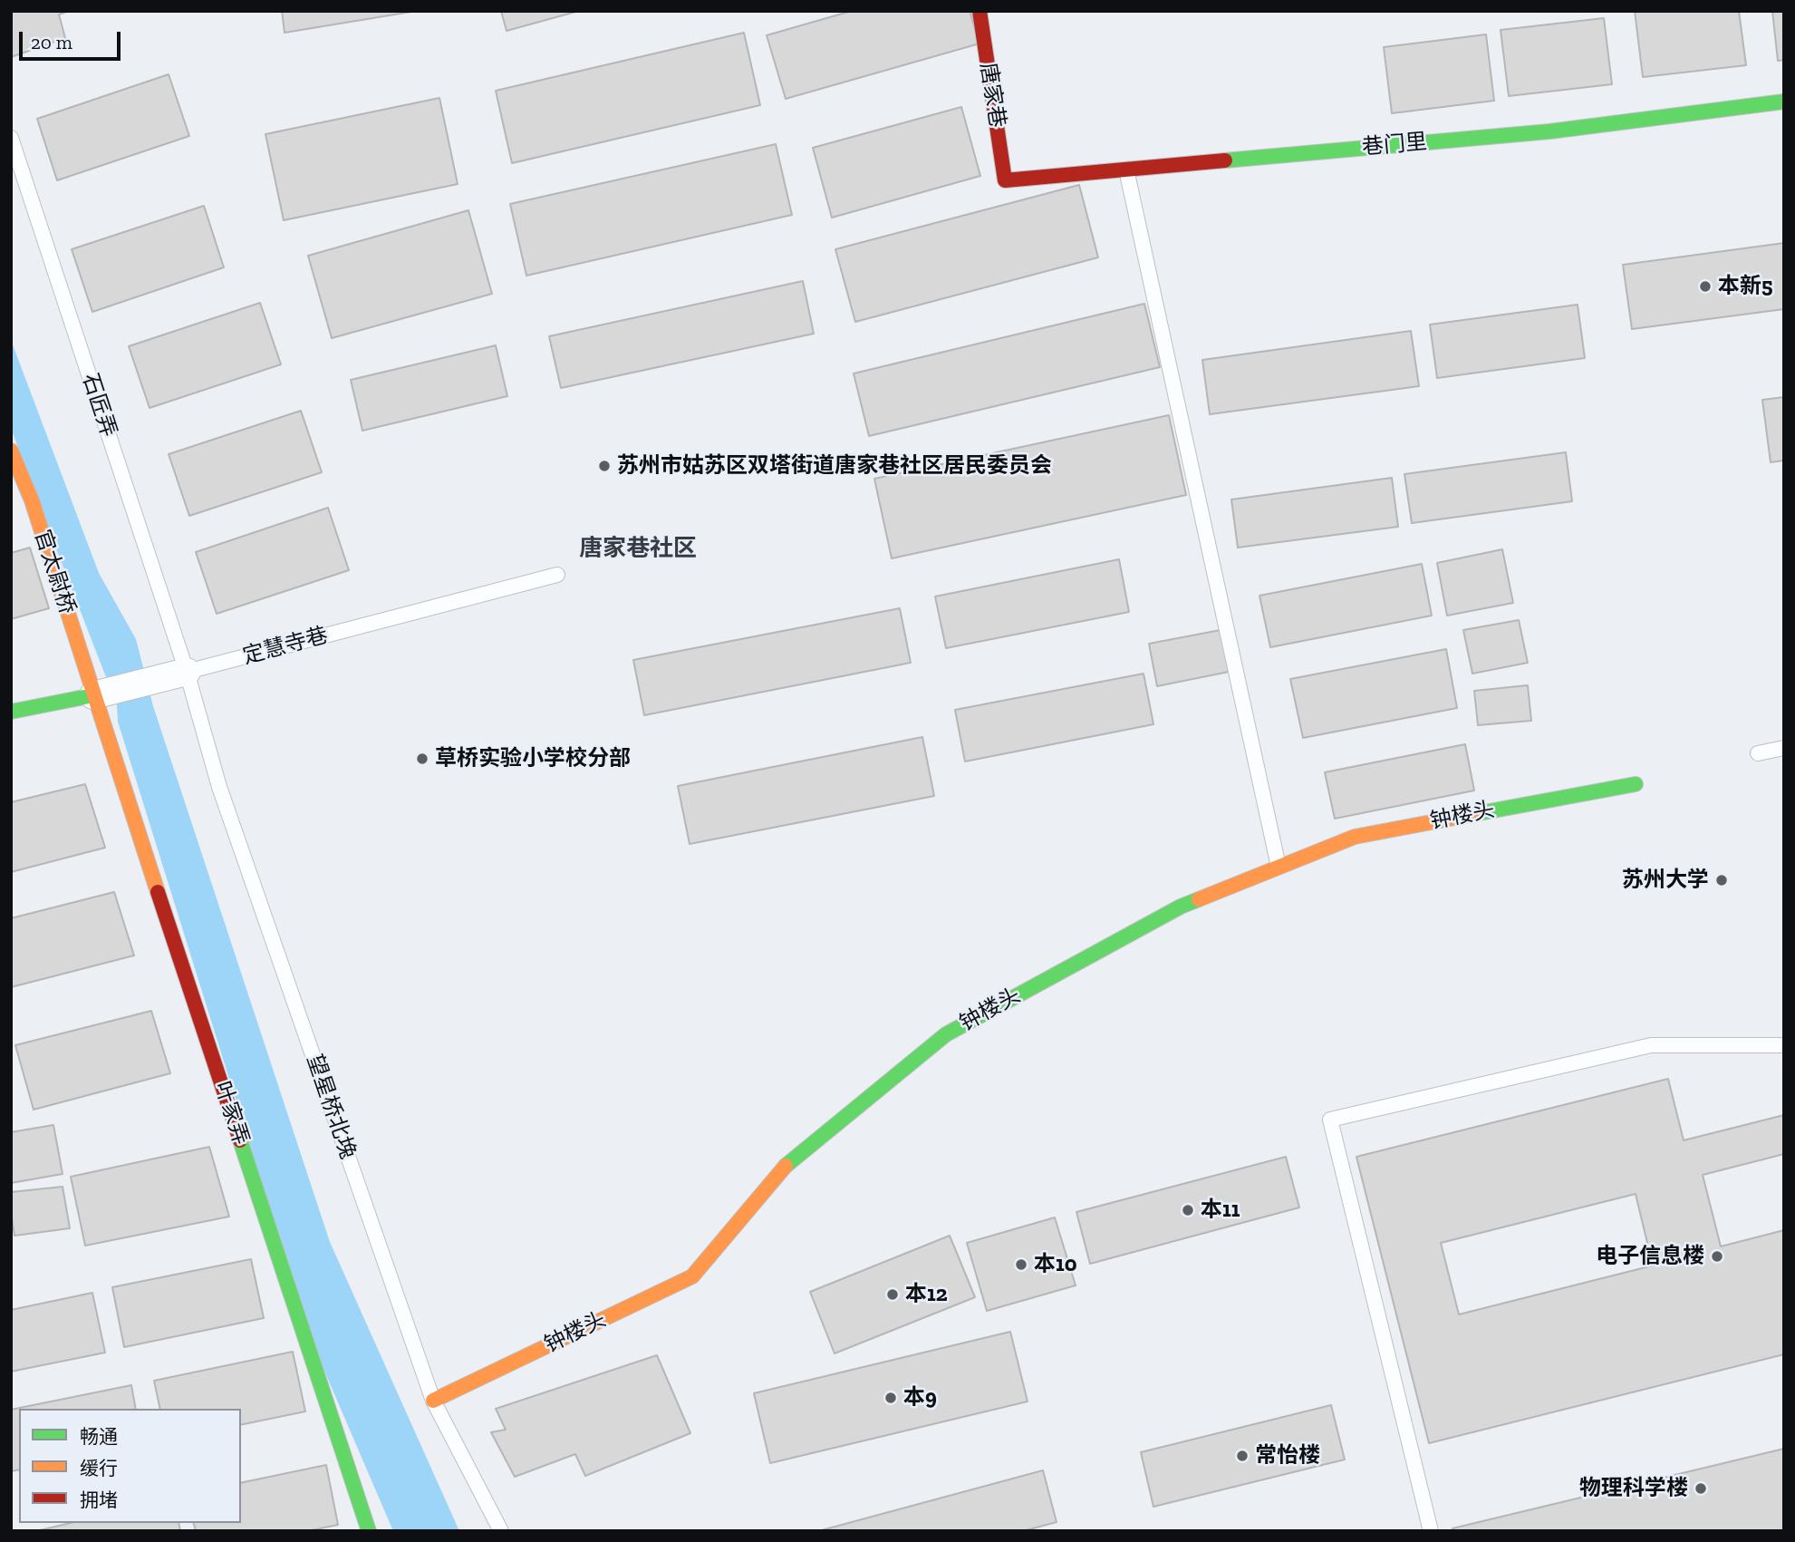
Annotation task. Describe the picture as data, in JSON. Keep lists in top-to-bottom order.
{
  "streets": {
    "street": [
      "唐家巷",
      "巷门里",
      "官太尉桥",
      "定慧寺巷",
      "钟楼头",
      "叶家弄"
    ],
    "lane": ["石匠弄", "望星桥北堍"]
  },
  "crossings": [
    ["唐家巷", "巷门里"],
    ["石匠弄", "定慧寺巷"],
    ["石匠弄", "望星桥北堍"],
    ["官太尉桥", "定慧寺巷"],
    ["官太尉桥", "叶家弄"],
    ["定慧寺巷", "望星桥北堍"],
    ["定慧寺巷", "叶家弄"],
    ["钟楼头", "望星桥北堍"]
  ],
  "districts": ["唐家巷社区"],
  "places": [
    "本新5",
    "苏州市姑苏区双塔街道唐家巷社区居民委员会",
    "草桥实验小学校分部",
    "苏州大学",
    "本11",
    "电子信息楼",
    "本10",
    "本12",
    "本9",
    "常怡楼",
    "物理科学楼"
  ],
  "legend": ["畅通", "缓行", "拥堵"],
  "scale_bar": "20 m"
}
